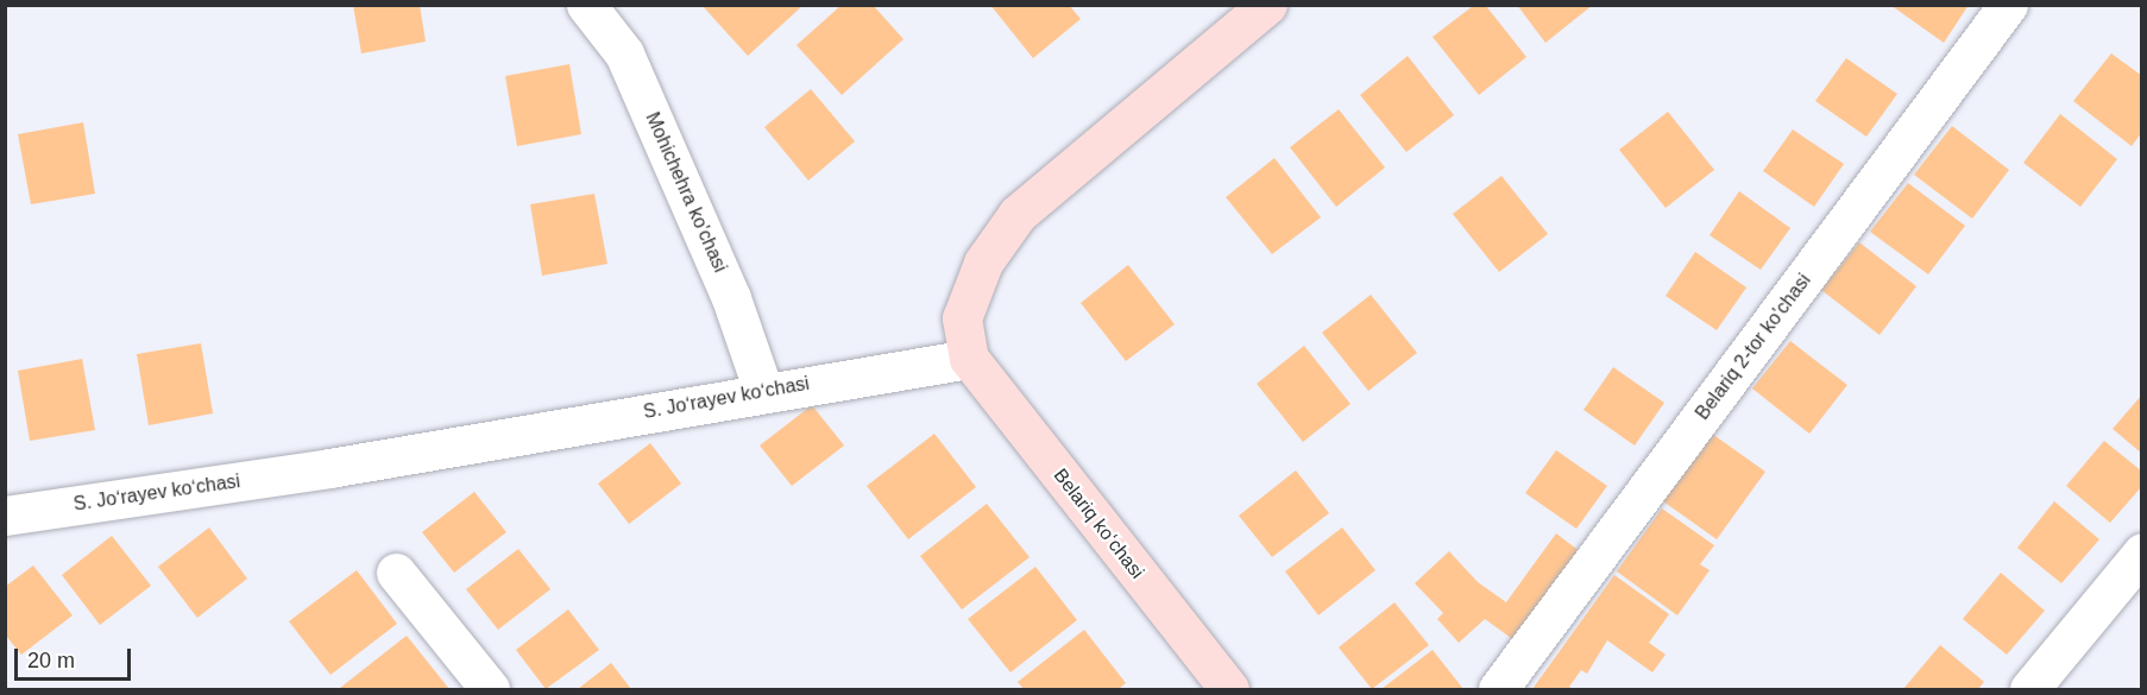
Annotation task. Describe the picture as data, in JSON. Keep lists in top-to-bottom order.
{
  "streets": {
    "street": [
      "Mohichehra ko'chasi",
      "Belariq 2-tor ko'chasi",
      "S. Joʻrayev koʻchasi",
      "Belariq koʻchasi"
    ]
  },
  "crossings": [
    ["Mohichehra ko'chasi", "S. Joʻrayev koʻchasi"],
    ["S. Joʻrayev koʻchasi", "Belariq koʻchasi"]
  ],
  "scale_bar": "20 m"
}
